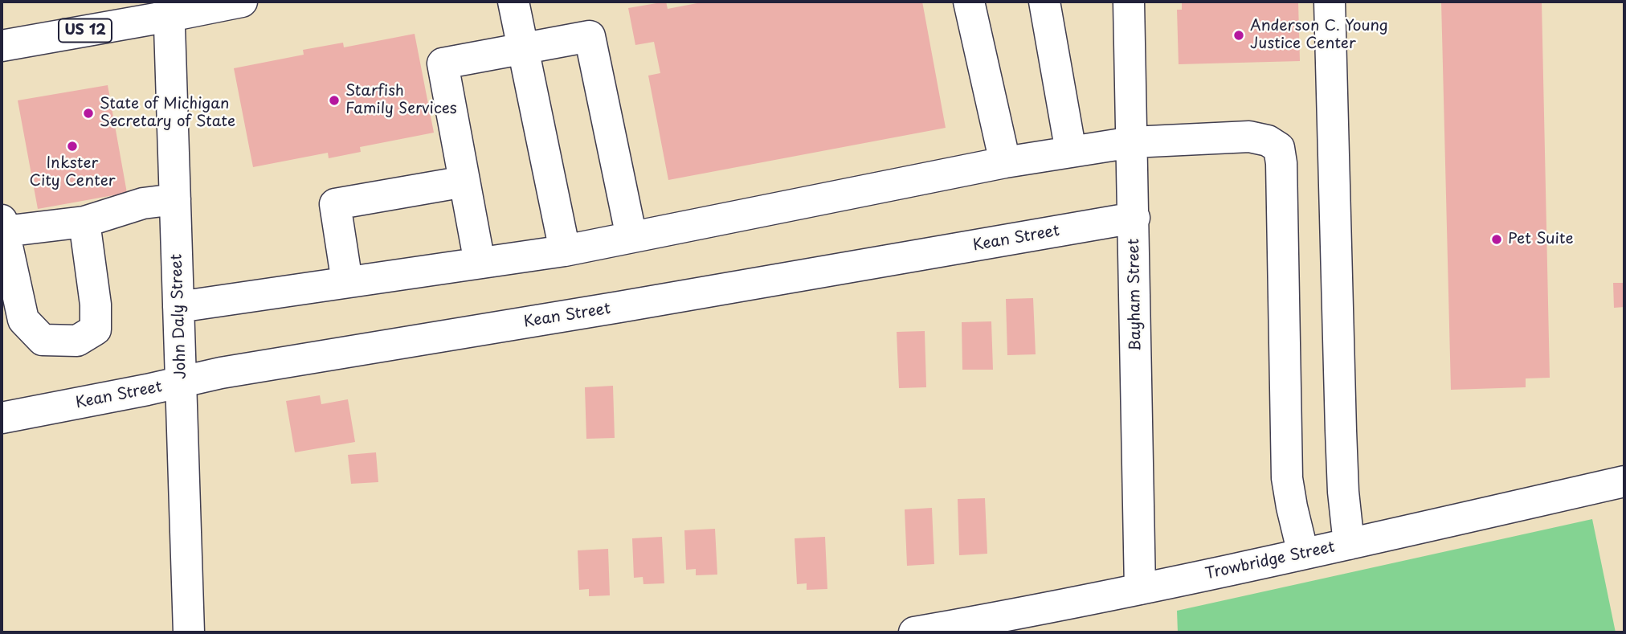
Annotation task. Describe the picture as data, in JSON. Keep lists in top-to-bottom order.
{
  "streets": {
    "street": [
      "US 12",
      "Kean Street",
      "Bayham Street",
      "John Daly Street",
      "Trowbridge Street"
    ]
  },
  "crossings": [
    ["US 12", "John Daly Street"],
    ["Kean Street", "Bayham Street"],
    ["Kean Street", "John Daly Street"],
    ["Bayham Street", "Trowbridge Street"]
  ],
  "places": [
    "Anderson C. Young Justice Center",
    "Starfish Family Services",
    "State of Michigan Secretary of State",
    "Inkster City Center",
    "Pet Suite"
  ]
}
